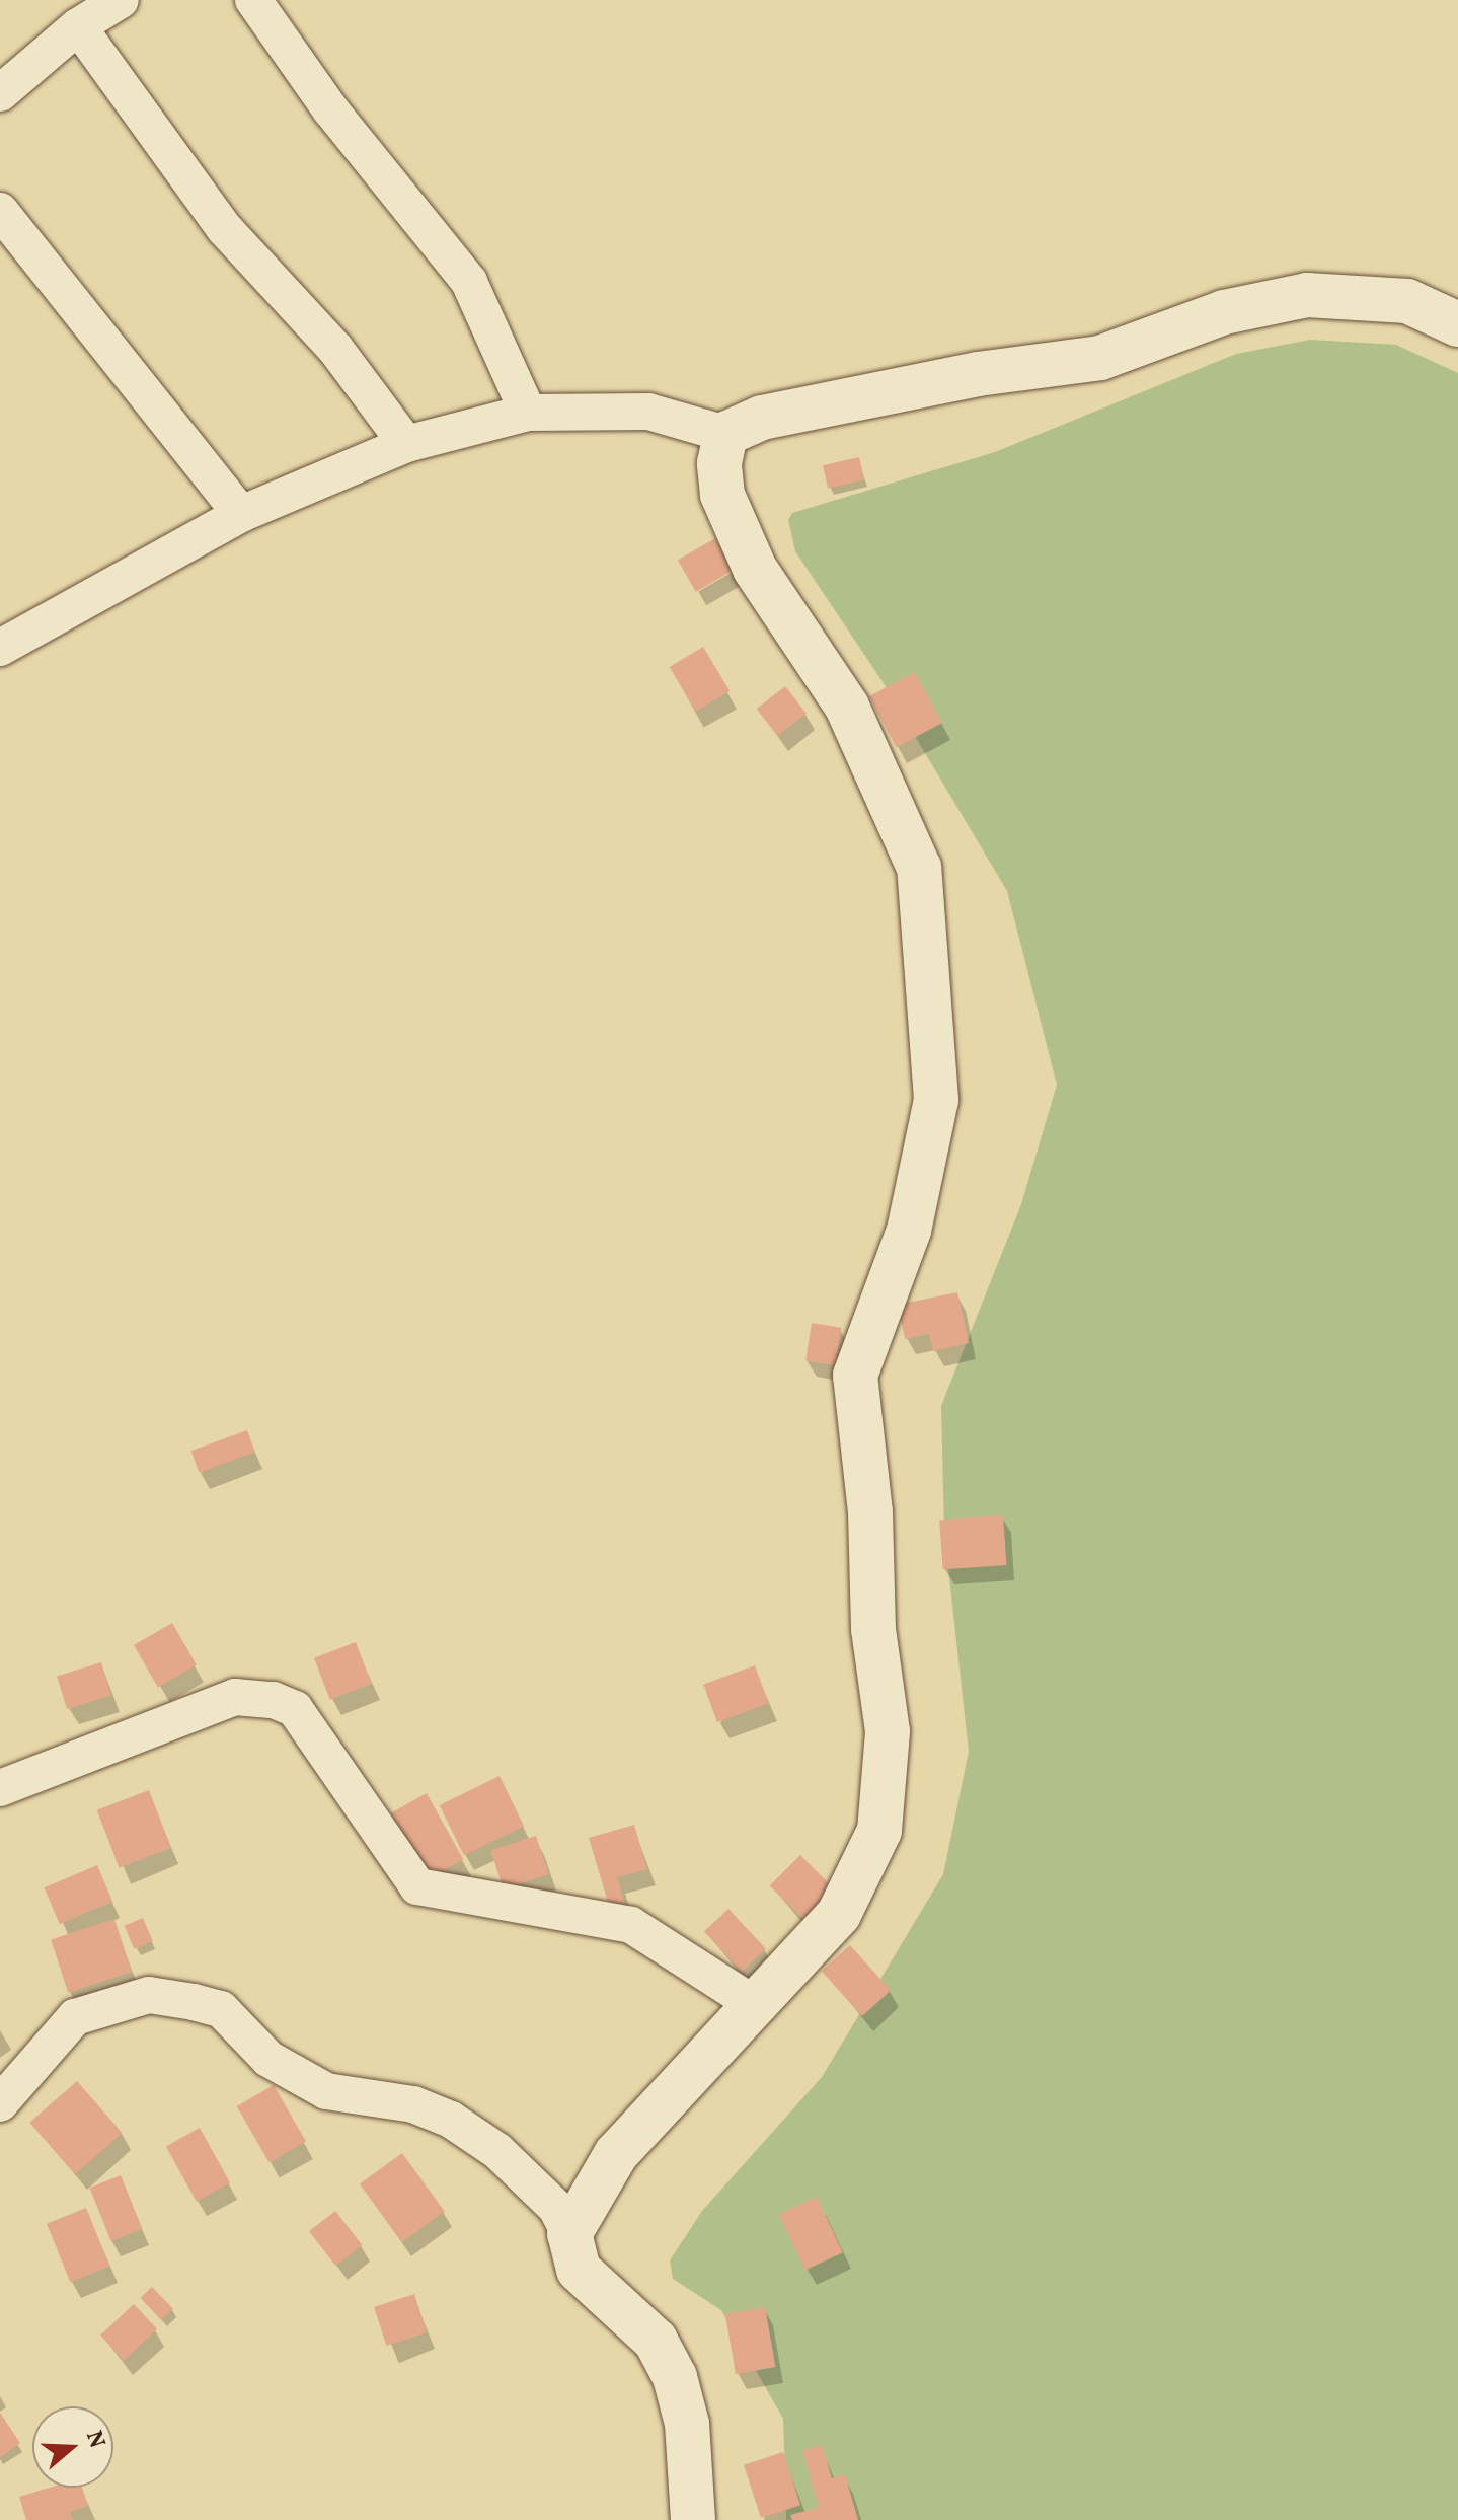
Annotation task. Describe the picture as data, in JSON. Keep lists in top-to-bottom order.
{
  "north": "right"
}
